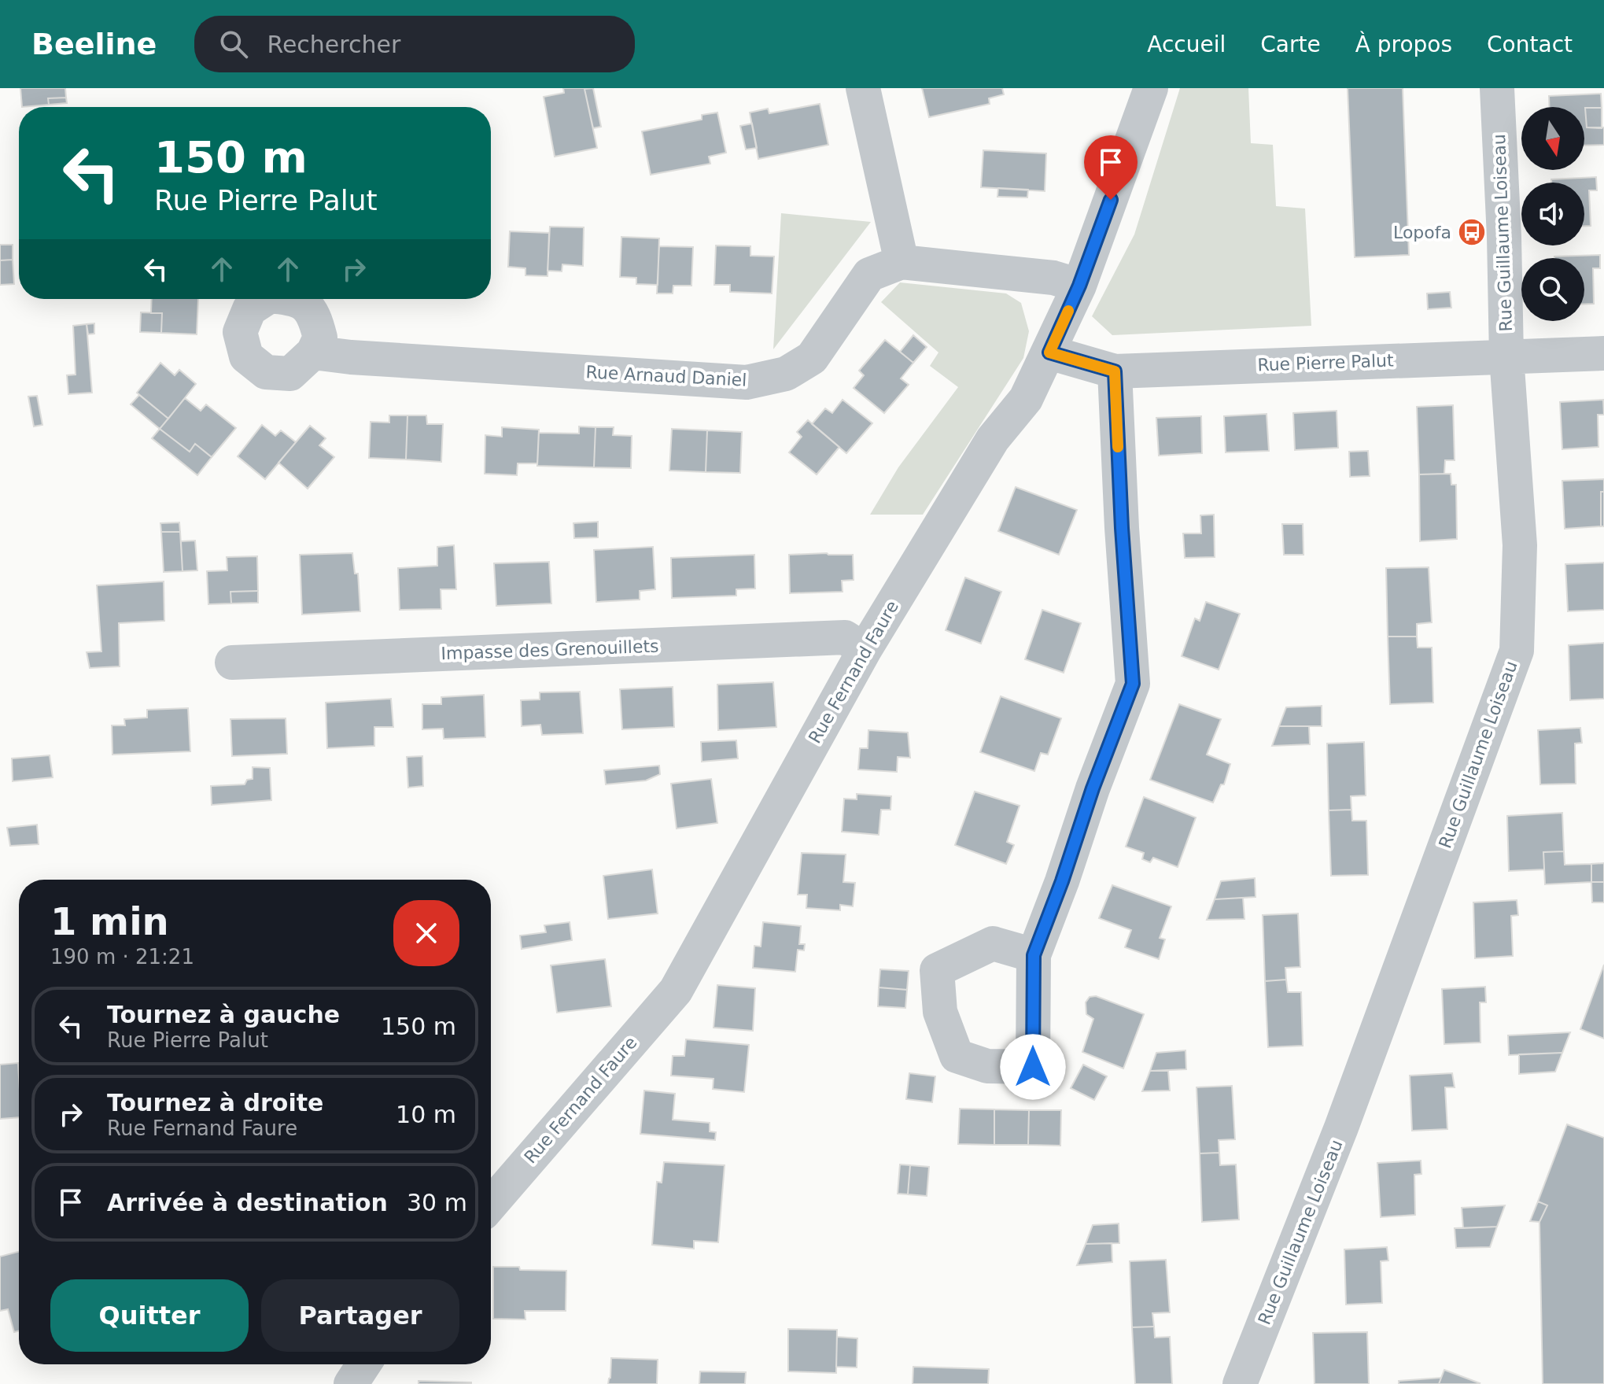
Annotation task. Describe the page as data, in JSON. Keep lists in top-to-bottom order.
{
  "streets": {
    "street": [
      "Rue Guillaume Loiseau",
      "Rue Pierre Palut",
      "Rue Arnaud Daniel",
      "Impasse des Grenouillets",
      "Rue Fernand Faure"
    ]
  },
  "crossings": [
    ["Rue Guillaume Loiseau", "Rue Pierre Palut"],
    ["Rue Pierre Palut", "Rue Fernand Faure"],
    ["Rue Arnaud Daniel", "Rue Fernand Faure"],
    ["Impasse des Grenouillets", "Rue Fernand Faure"]
  ],
  "places": {
    "bus stop": ["Lopofa"]
  },
  "north": "bottom",
  "page": {
    "header": "Beeline",
    "search": "Rechercher",
    "nav": [
      "Accueil",
      "Carte",
      "À propos",
      "Contact"
    ],
    "turn": ["150 m", "Rue Pierre Palut"],
    "heading": ["1 min", "190 m · 21:21"],
    "list": [
      {
        "name": "Tournez à gauche",
        "note": "Rue Pierre Palut",
        "value": "150 m"
      },
      {
        "name": "Tournez à droite",
        "note": "Rue Fernand Faure",
        "value": "10 m"
      },
      {
        "name": "Arrivée à destination",
        "value": "30 m"
      }
    ],
    "buttons": ["Quitter", "Partager"]
  }
}
